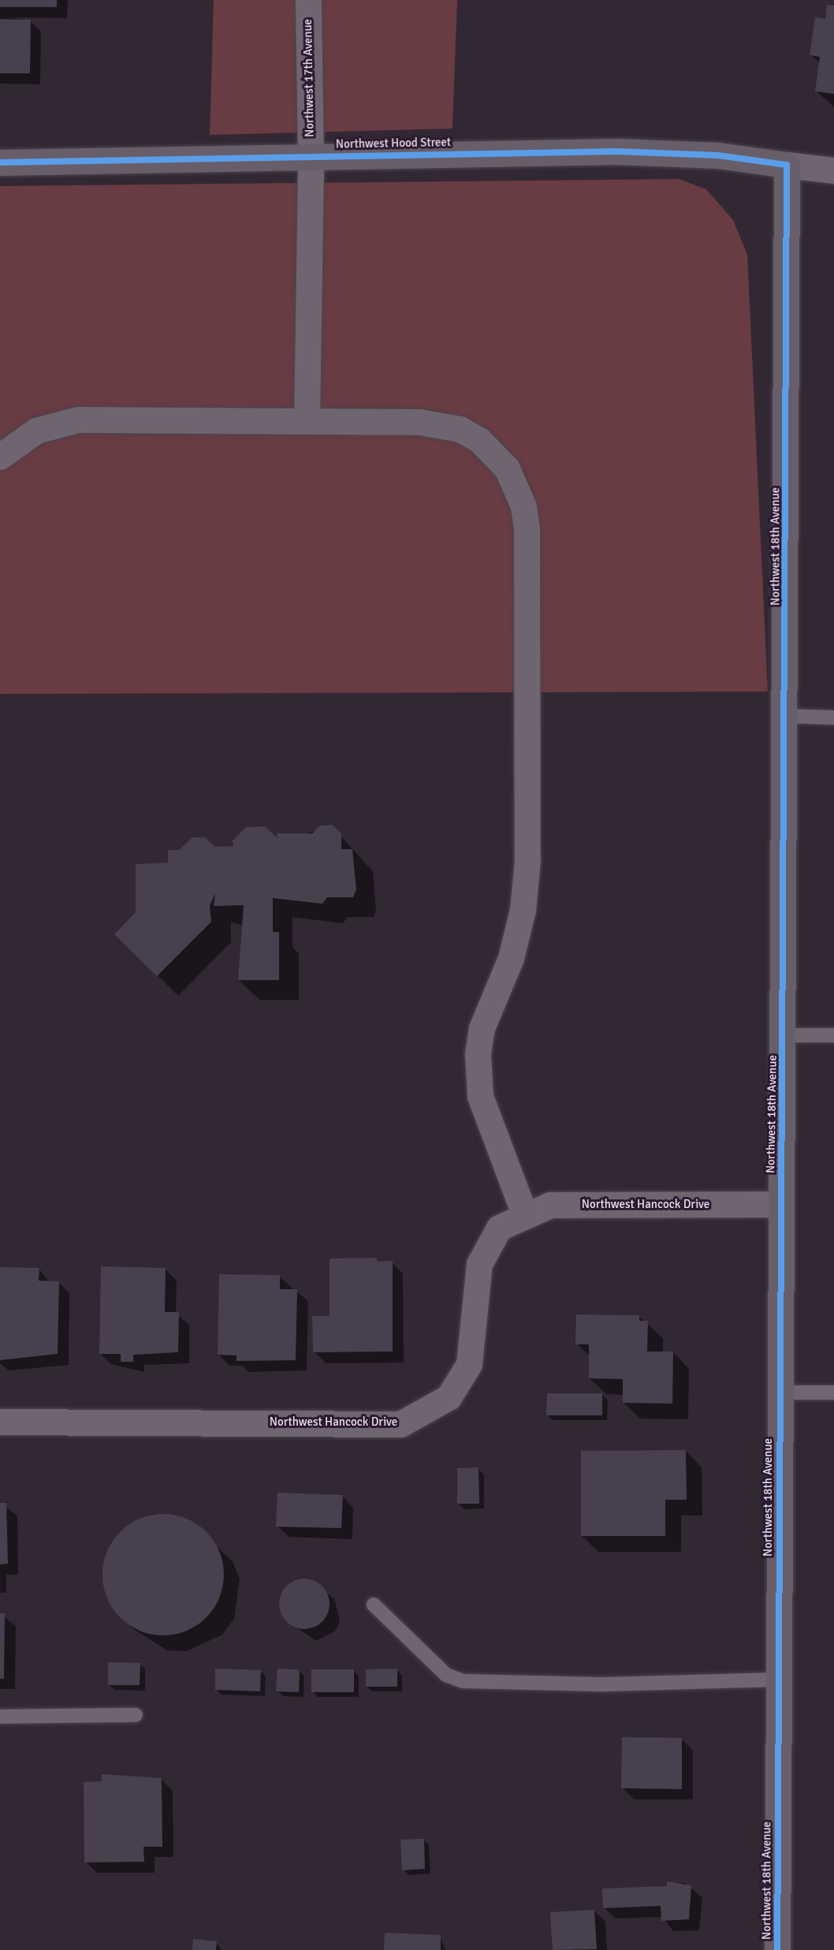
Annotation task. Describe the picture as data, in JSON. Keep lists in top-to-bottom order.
{
  "streets": {
    "street": [
      "Northwest 17th Avenue",
      "Northwest Hood Street",
      "Northwest 18th Avenue",
      "Northwest Hancock Drive"
    ]
  },
  "crossings": [
    ["Northwest 17th Avenue", "Northwest Hood Street"],
    ["Northwest Hood Street", "Northwest 18th Avenue"],
    ["Northwest 18th Avenue", "Northwest Hancock Drive"]
  ]
}
